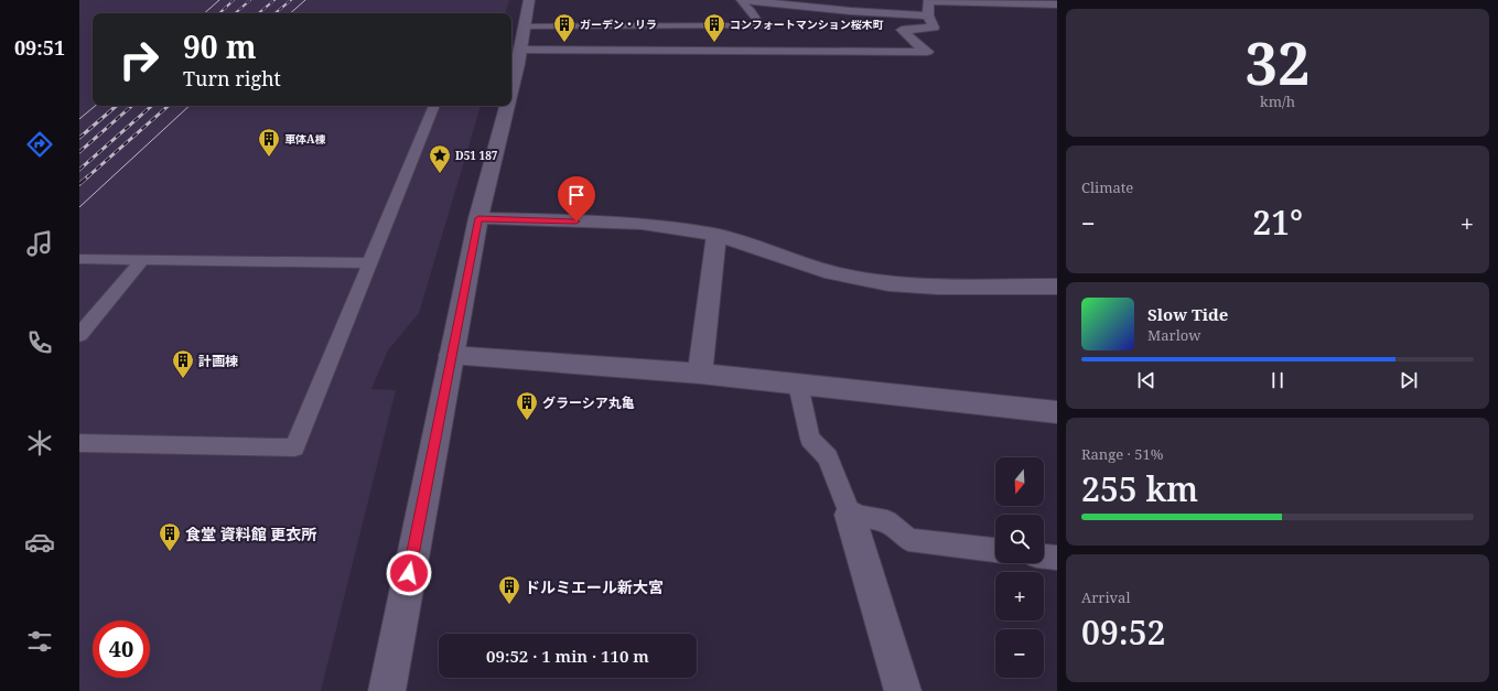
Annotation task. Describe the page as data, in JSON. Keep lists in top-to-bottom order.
{
  "places": {
    "building": [
      "ガーデン・リラ",
      "コンフォートマンション桜木町",
      "車体A棟",
      "計画棟",
      "グラーシア丸亀",
      "食堂 資料館 更衣所",
      "ドルミエール新大宮"
    ],
    "place": ["D51 187"]
  },
  "north": "bottom",
  "page": {
    "tabs": "09:51",
    "tile": [
      ["32", "km/h"],
      "Climate",
      ["Range · 51%", "255 km"],
      ["Arrival", "09:52"]
    ],
    "turn": ["90 m", "Turn right"],
    "heat": ["−", "21°", "+"],
    "song": ["Slow Tide", "Marlow"],
    "map_buttons": ["+", "−"],
    "limit": "40",
    "trip": "09:52 · 1 min · 110 m"
  }
}
